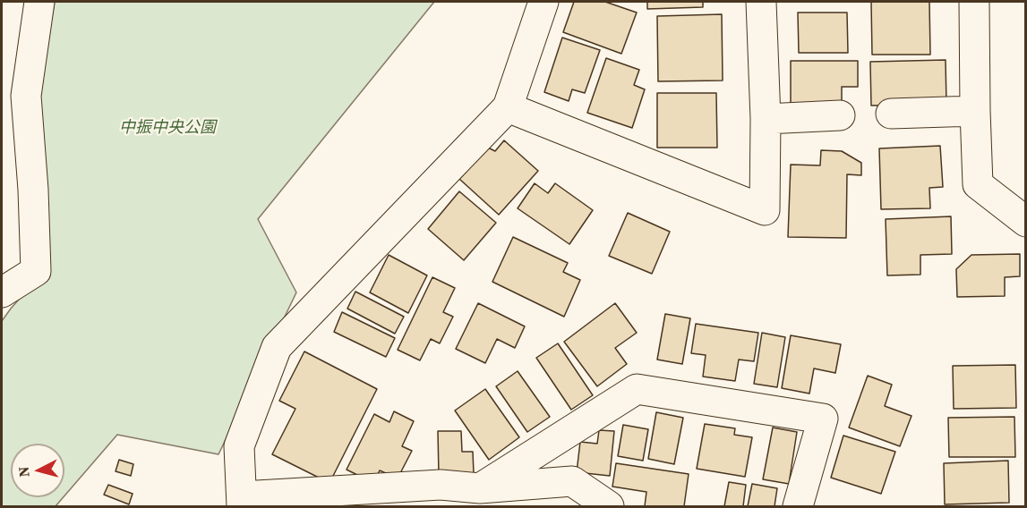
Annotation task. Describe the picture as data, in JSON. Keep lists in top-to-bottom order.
{
  "parks": ["中振中央公園"],
  "north": "left"
}
